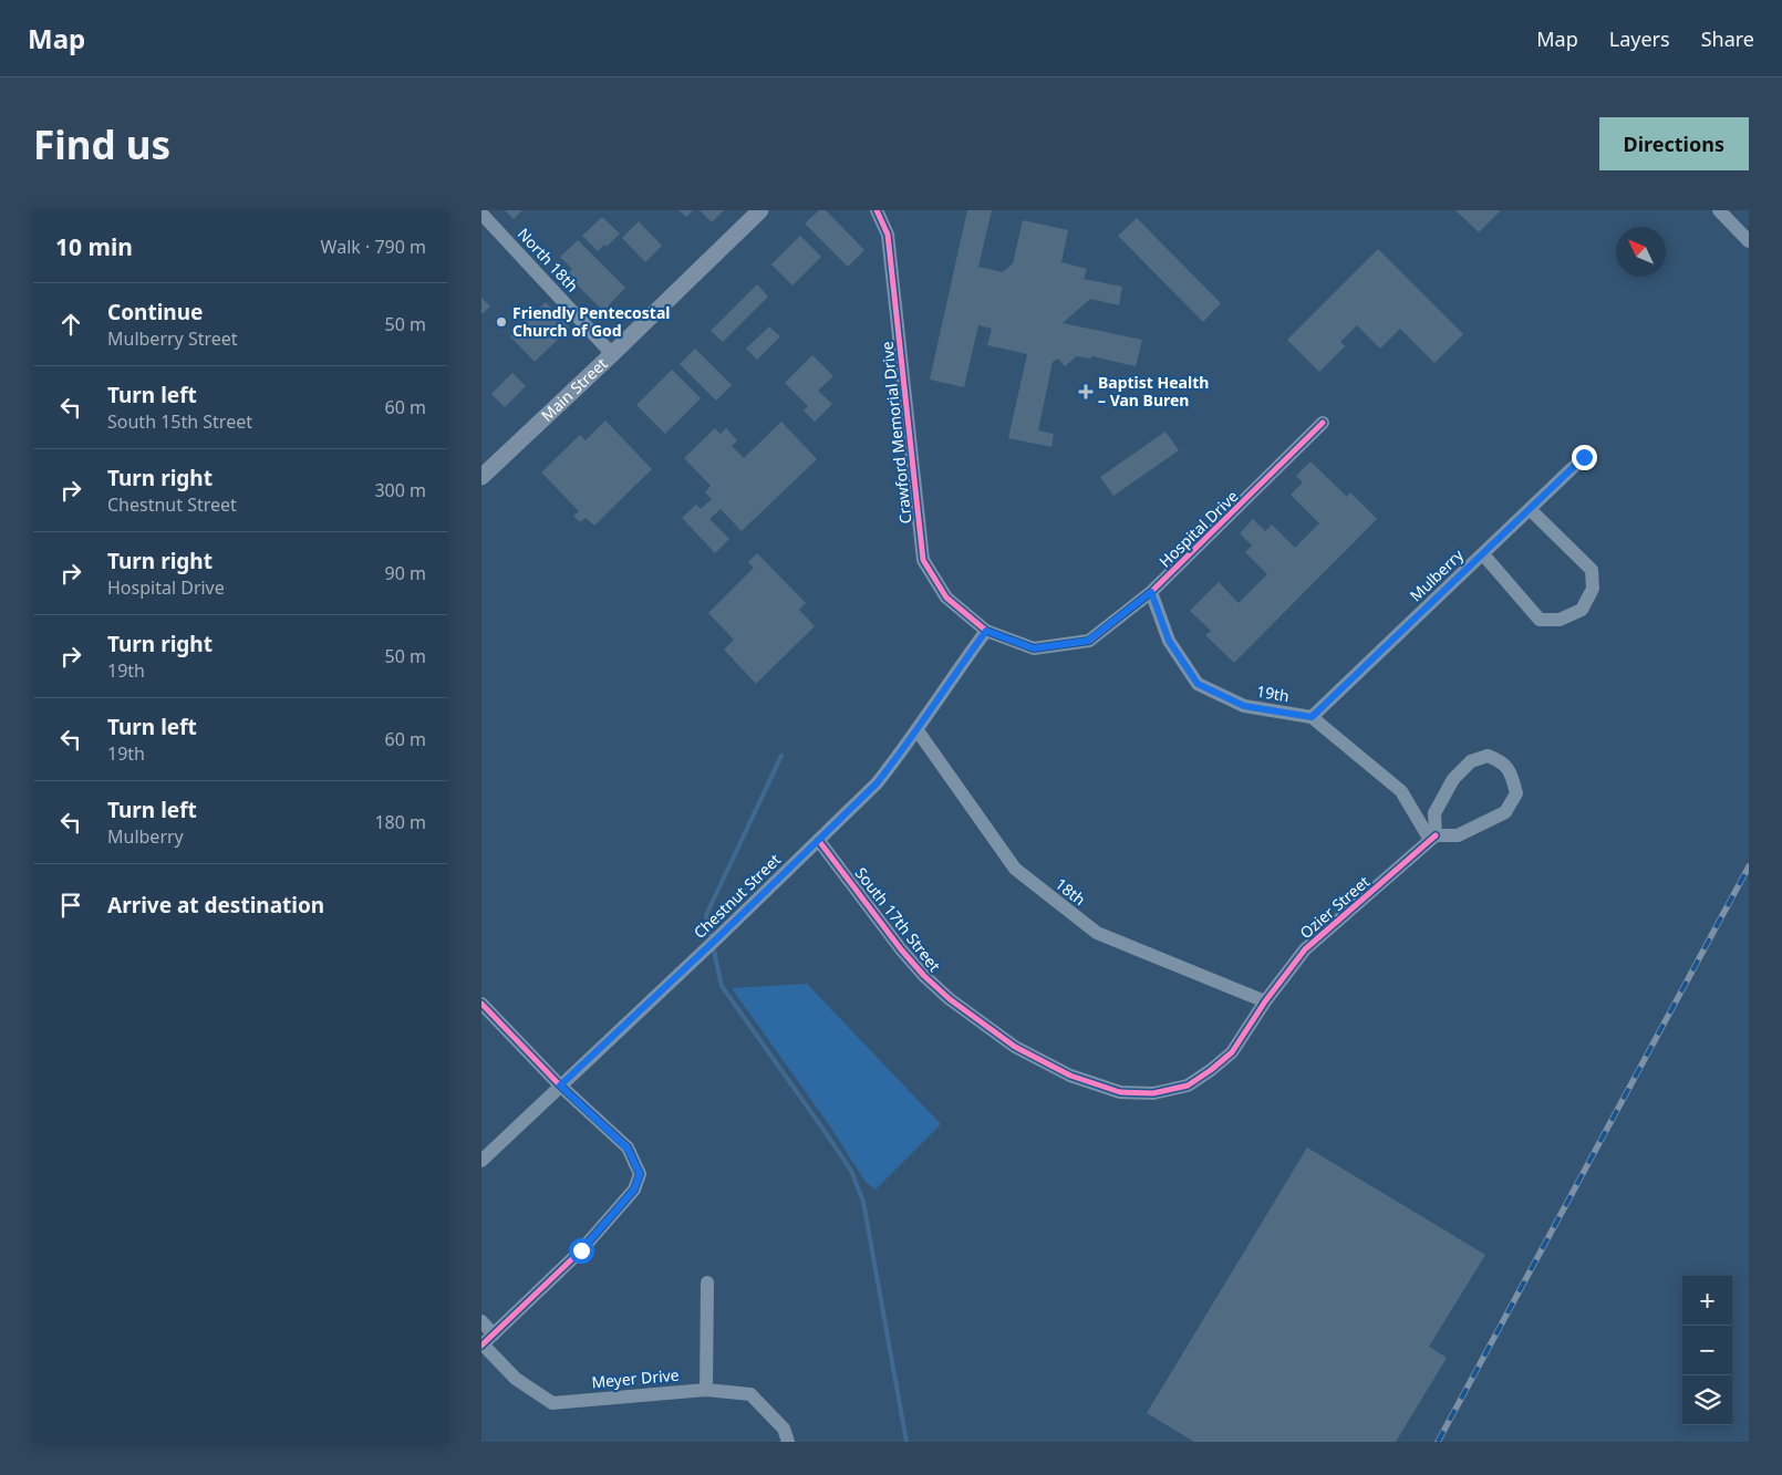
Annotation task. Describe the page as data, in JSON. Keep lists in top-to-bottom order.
{
  "streets": {
    "main road": ["Main Street"],
    "street": [
      "North 18th",
      "Crawford Memorial Drive",
      "Hospital Drive",
      "Mulberry",
      "19th",
      "18th",
      "Chestnut Street",
      "Ozier Street",
      "South 17th Street",
      "Meyer Drive"
    ]
  },
  "crossings": [
    ["North 18th", "Main Street"],
    ["Crawford Memorial Drive", "Hospital Drive"],
    ["Crawford Memorial Drive", "Chestnut Street"],
    ["Hospital Drive", "19th"],
    ["Hospital Drive", "Chestnut Street"],
    ["Mulberry", "19th"],
    ["18th", "Chestnut Street"],
    ["18th", "Ozier Street"],
    ["18th", "South 17th Street"],
    ["Chestnut Street", "South 17th Street"],
    ["Ozier Street", "South 17th Street"]
  ],
  "places": {
    "other": ["Friendly Pentecostal Church of God"],
    "health": ["Baptist Health – Van Buren"]
  },
  "north": "top left",
  "page": {
    "header": "Map",
    "nav": ["Map", "Layers", "Share"],
    "buttons": "Directions",
    "title": "Find us",
    "heading": ["10 min", "Walk · 790 m"],
    "list": [
      ["Continue", "Mulberry Street", "50 m"],
      ["Turn left", "South 15th Street", "60 m"],
      ["Turn right", "Chestnut Street", "300 m"],
      ["Turn right", "Hospital Drive", "90 m"],
      ["Turn right", "19th", "50 m"],
      ["Turn left", "19th", "60 m"],
      ["Turn left", "Mulberry", "180 m"],
      "Arrive at destination"
    ],
    "map_buttons": ["+", "−"]
  }
}
